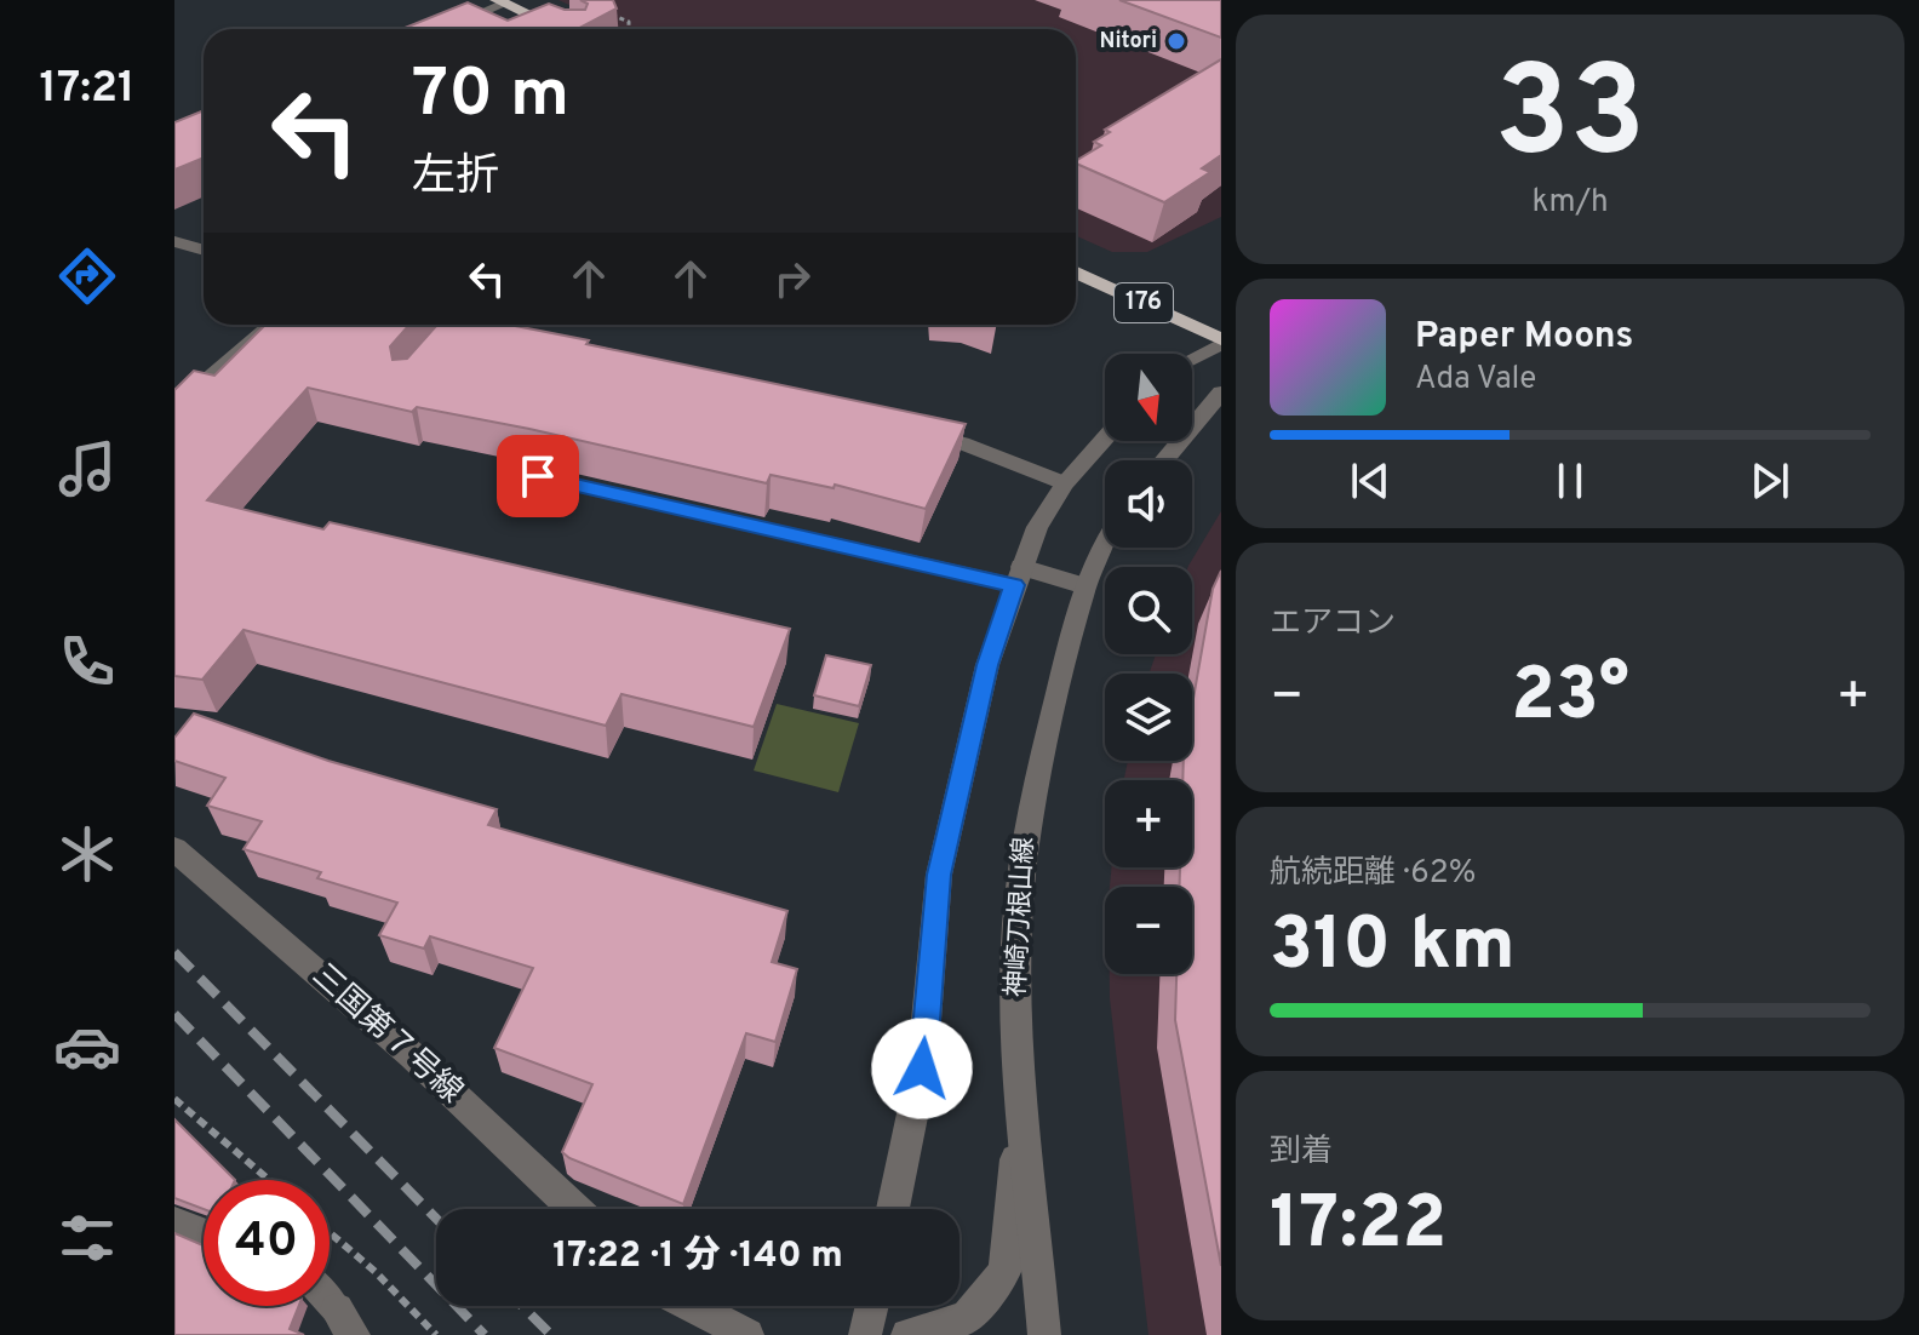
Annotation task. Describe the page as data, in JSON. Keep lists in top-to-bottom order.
{
  "streets": {
    "highway": ["176"],
    "street": ["神崎刀根山線", "三国第７号線"]
  },
  "places": ["Nitori"],
  "north": "bottom",
  "page": {
    "tabs": "17:21",
    "tile": [
      ["33", "km/h"],
      "エアコン",
      ["航続距離 · 62%", "310 km"],
      ["到着", "17:22"]
    ],
    "turn": ["70 m", "左折"],
    "song": ["Paper Moons", "Ada Vale"],
    "map_buttons": ["+", "−"],
    "heat": ["−", "23°", "+"],
    "limit": "40",
    "trip": "17:22 · 1 分 · 140 m"
  }
}
